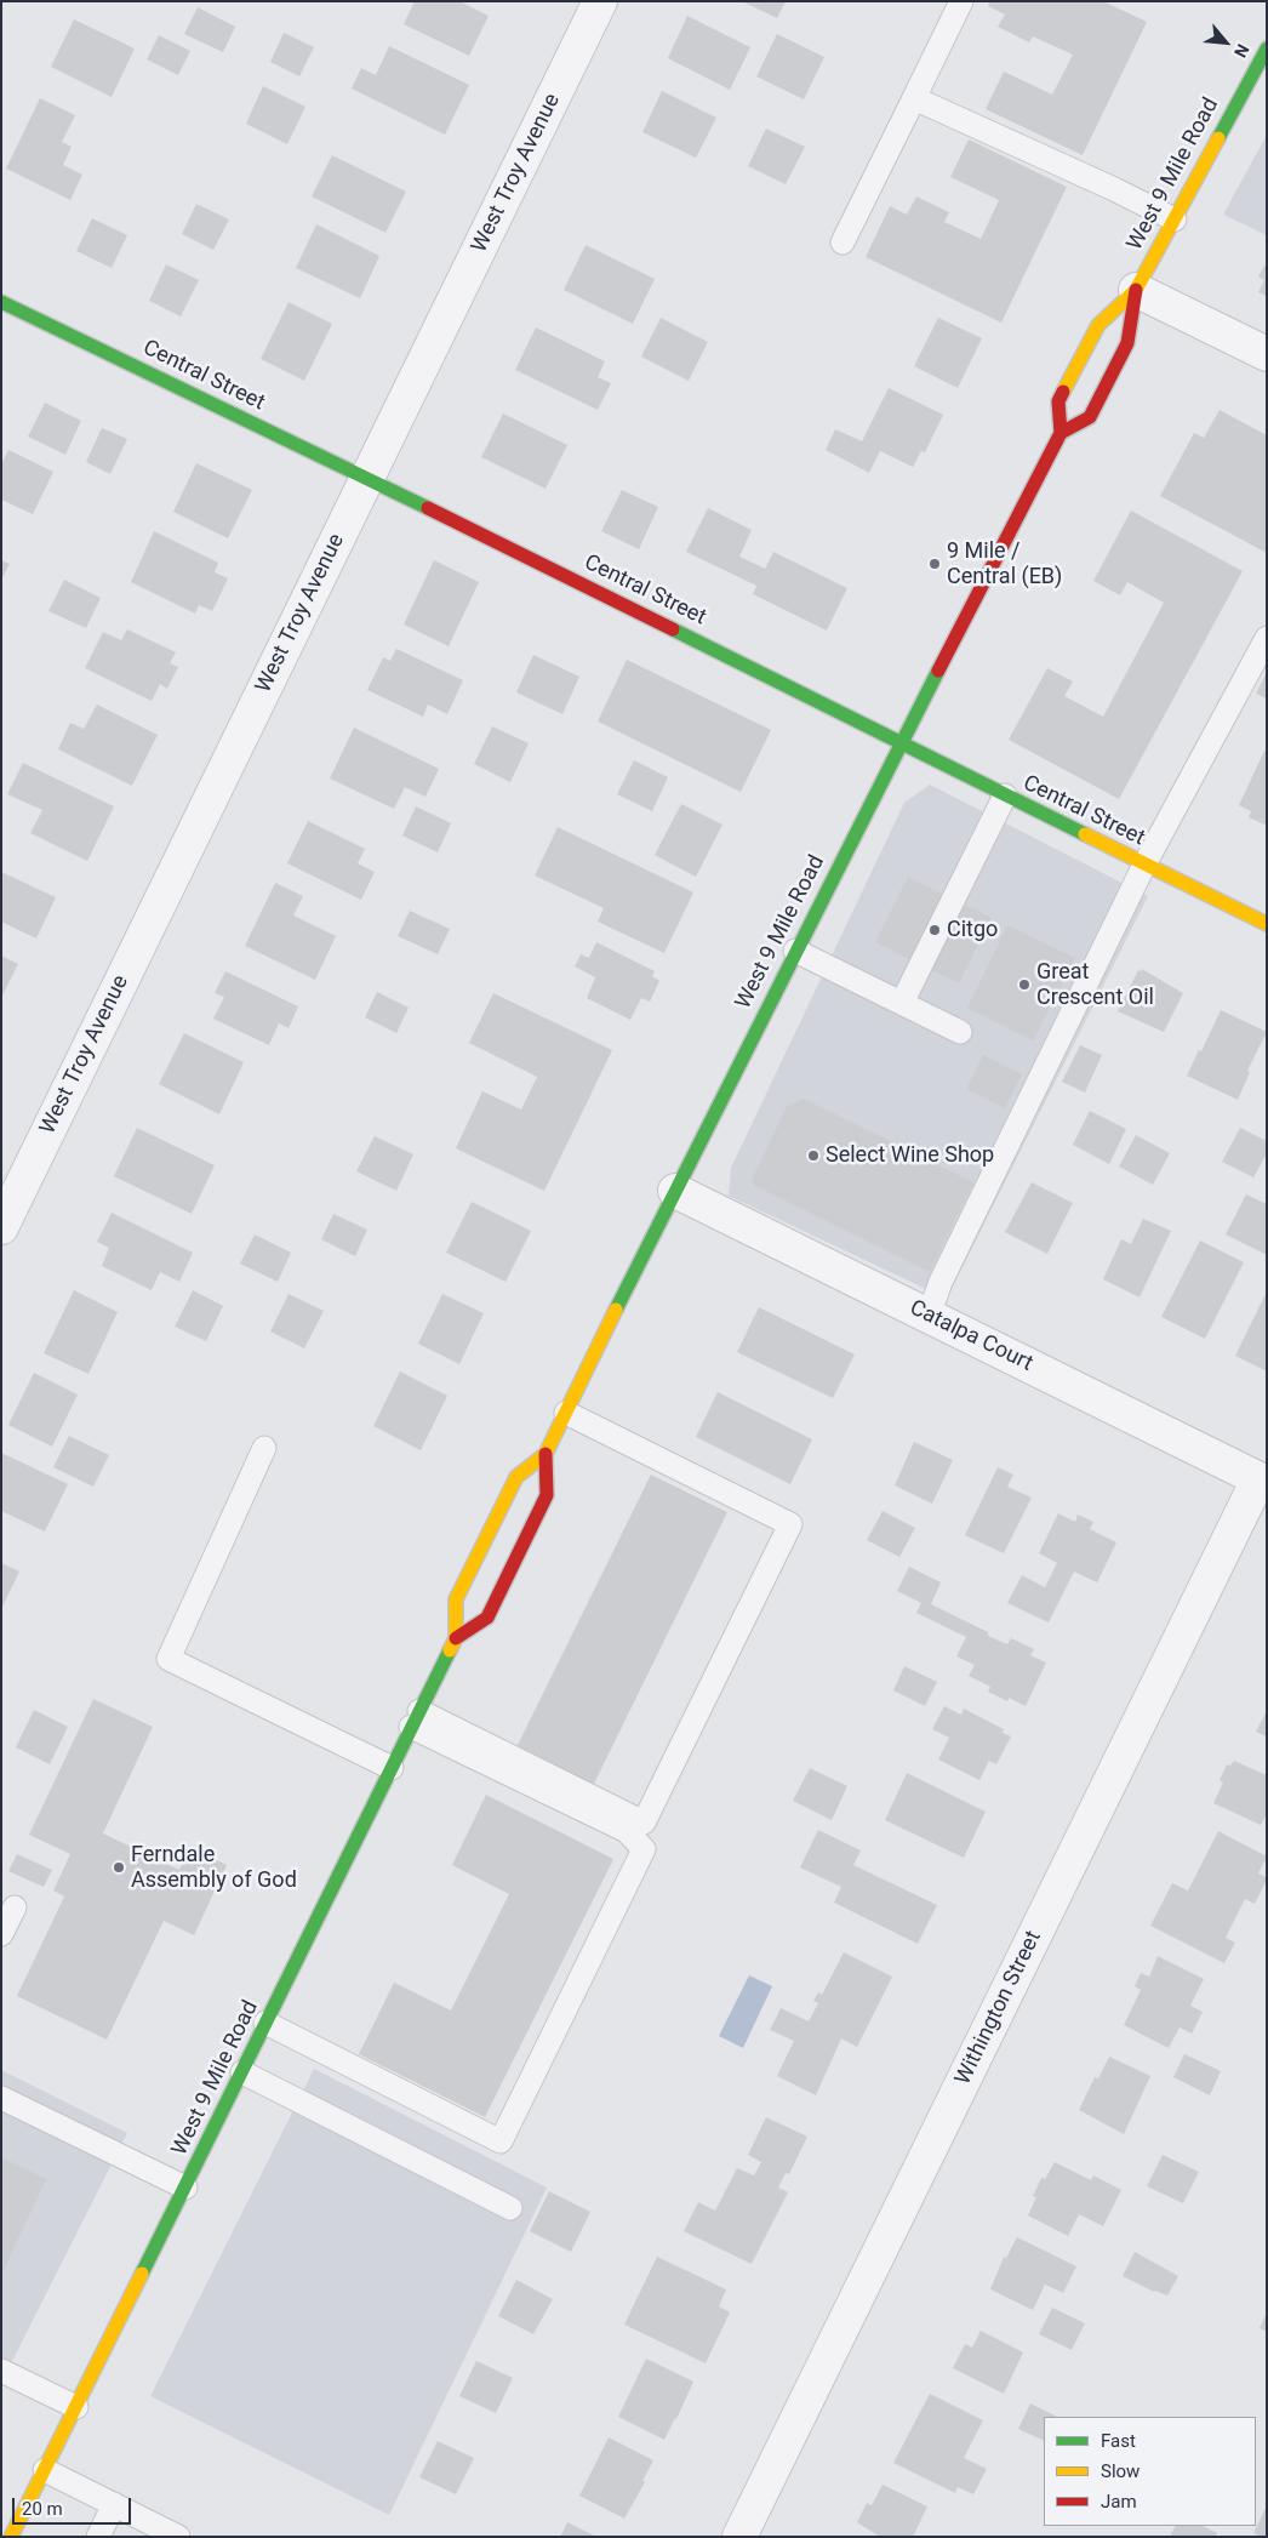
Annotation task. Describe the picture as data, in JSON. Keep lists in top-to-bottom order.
{
  "streets": {
    "main road": ["West 9 Mile Road", "Central Street"],
    "street": ["West Troy Avenue", "Catalpa Court", "Withington Street"]
  },
  "crossings": [
    ["West Troy Avenue", "Central Street"],
    ["West 9 Mile Road", "Central Street"],
    ["West 9 Mile Road", "Catalpa Court"],
    ["Catalpa Court", "Withington Street"]
  ],
  "places": [
    "9 Mile / Central (EB)",
    "Citgo",
    "Great Crescent Oil",
    "Select Wine Shop",
    "Ferndale Assembly of God"
  ],
  "legend": ["Fast", "Slow", "Jam"],
  "scale_bar": "20 m",
  "north": "bottom right"
}
